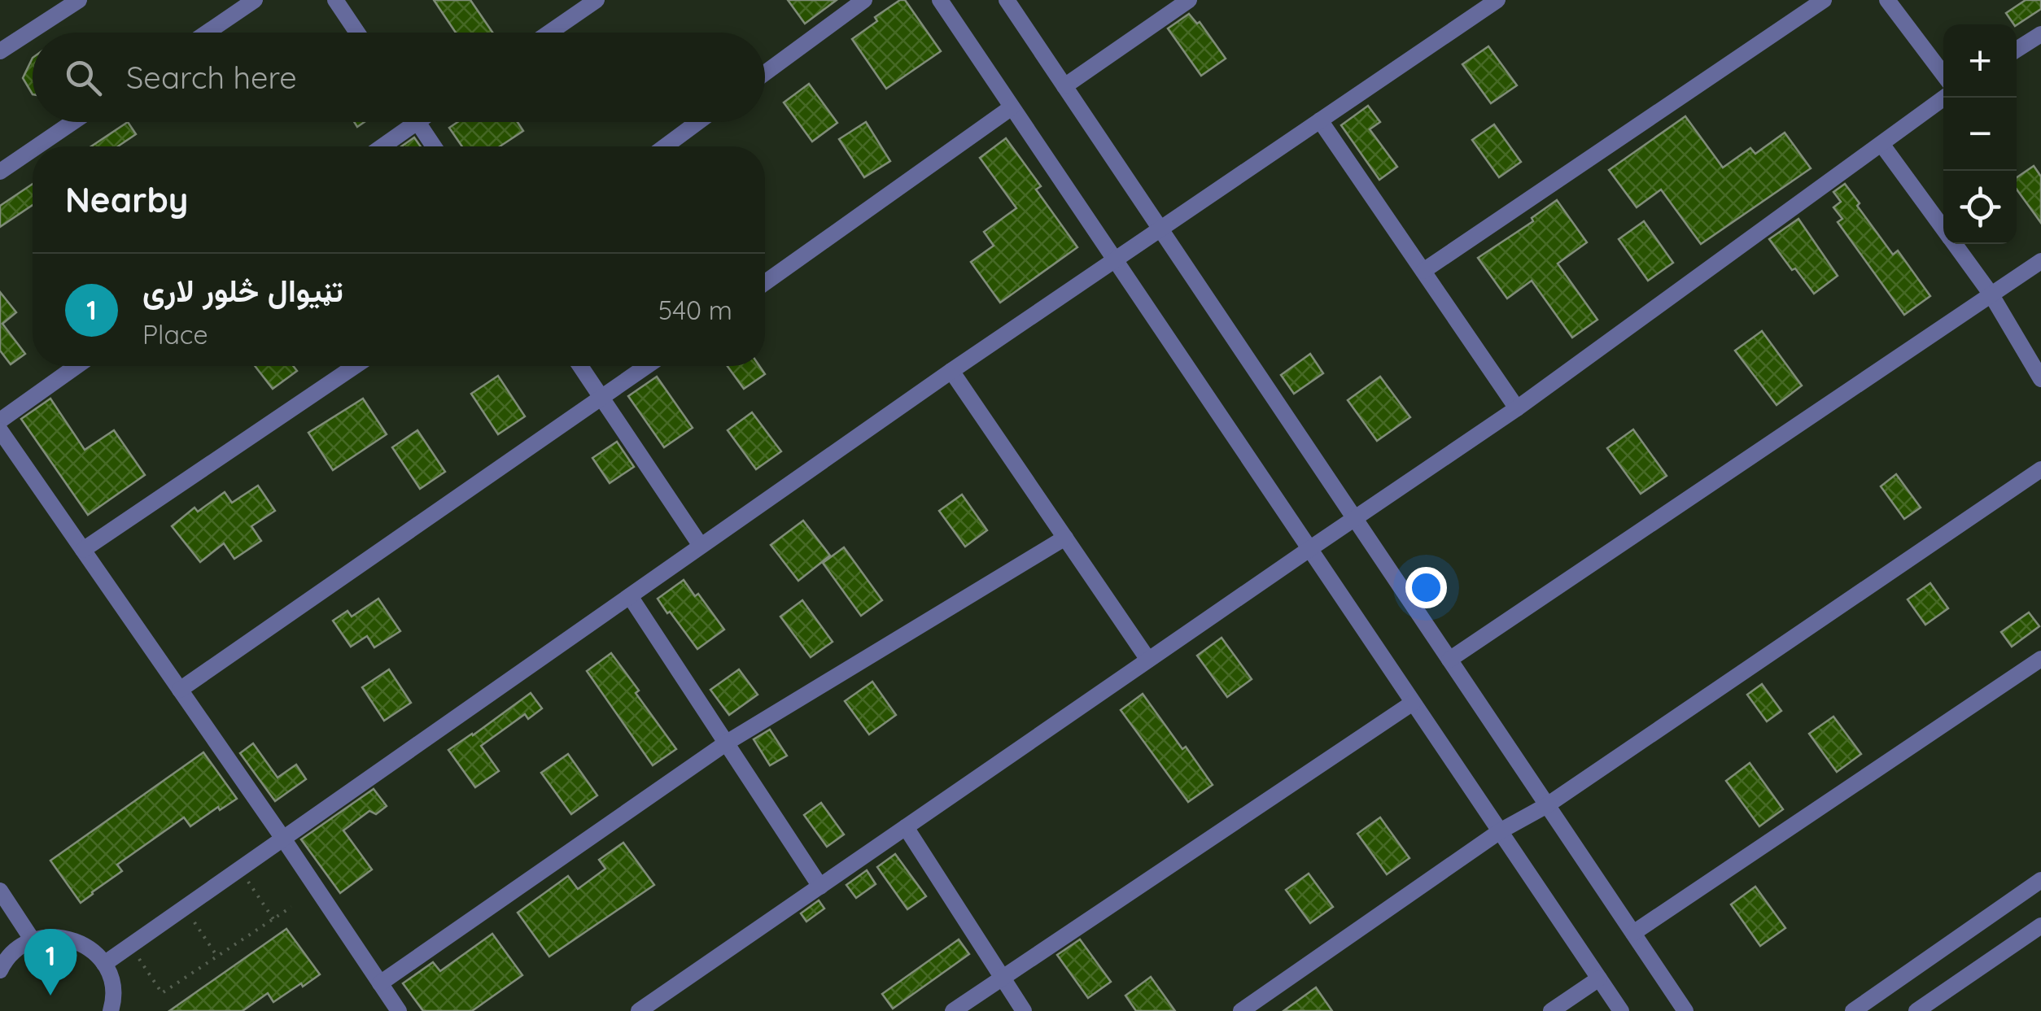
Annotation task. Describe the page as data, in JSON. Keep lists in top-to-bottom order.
{
  "page": {
    "map_buttons": ["+", "−"],
    "search": "Search here",
    "heading": "Nearby",
    "list": [
      {
        "mark": "1",
        "name": "تڼیوال څلور لاری",
        "note": "Place",
        "value": "540 m"
      }
    ],
    "pins": "1"
  }
}
